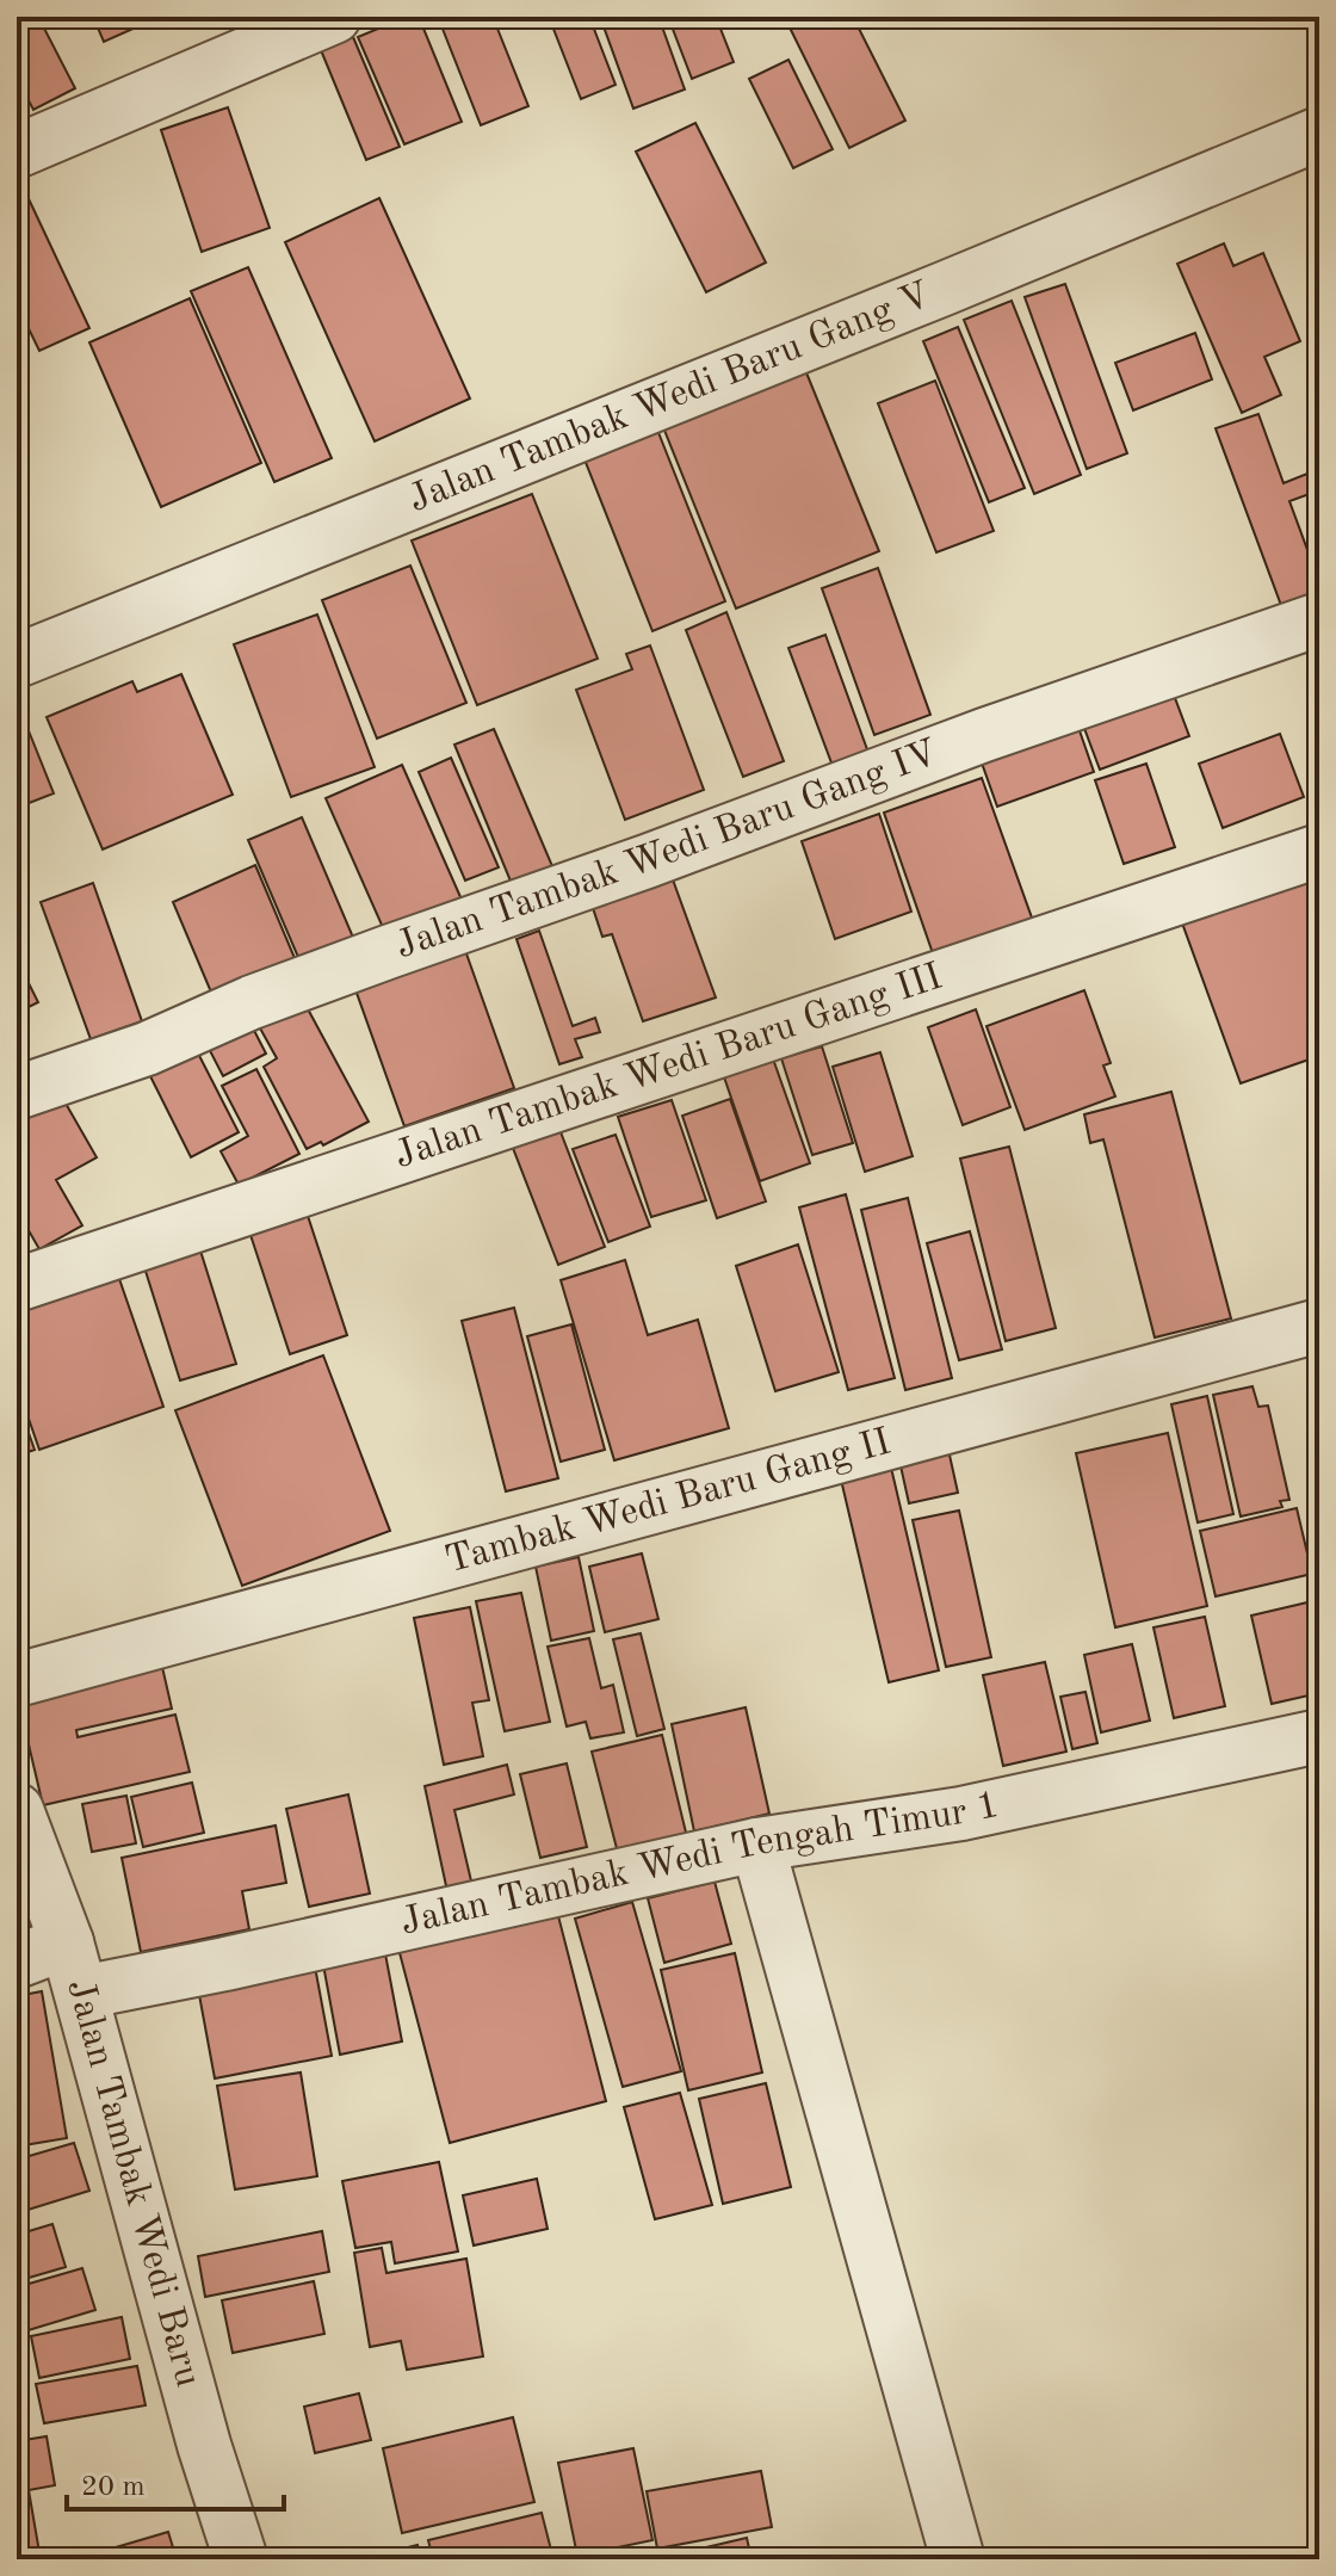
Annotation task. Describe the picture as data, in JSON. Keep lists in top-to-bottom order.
{
  "streets": {
    "street": [
      "Jalan Tambak Wedi Baru Gang V",
      "Jalan Tambak Wedi Baru Gang IV",
      "Jalan Tambak Wedi Baru Gang III",
      "Tambak Wedi Baru Gang II",
      "Jalan Tambak Wedi Tengah Timur 1",
      "Jalan Tambak Wedi Baru"
    ]
  },
  "crossings": [
    ["Jalan Tambak Wedi Tengah Timur 1", "Jalan Tambak Wedi Baru"]
  ],
  "scale_bar": "20 m"
}
